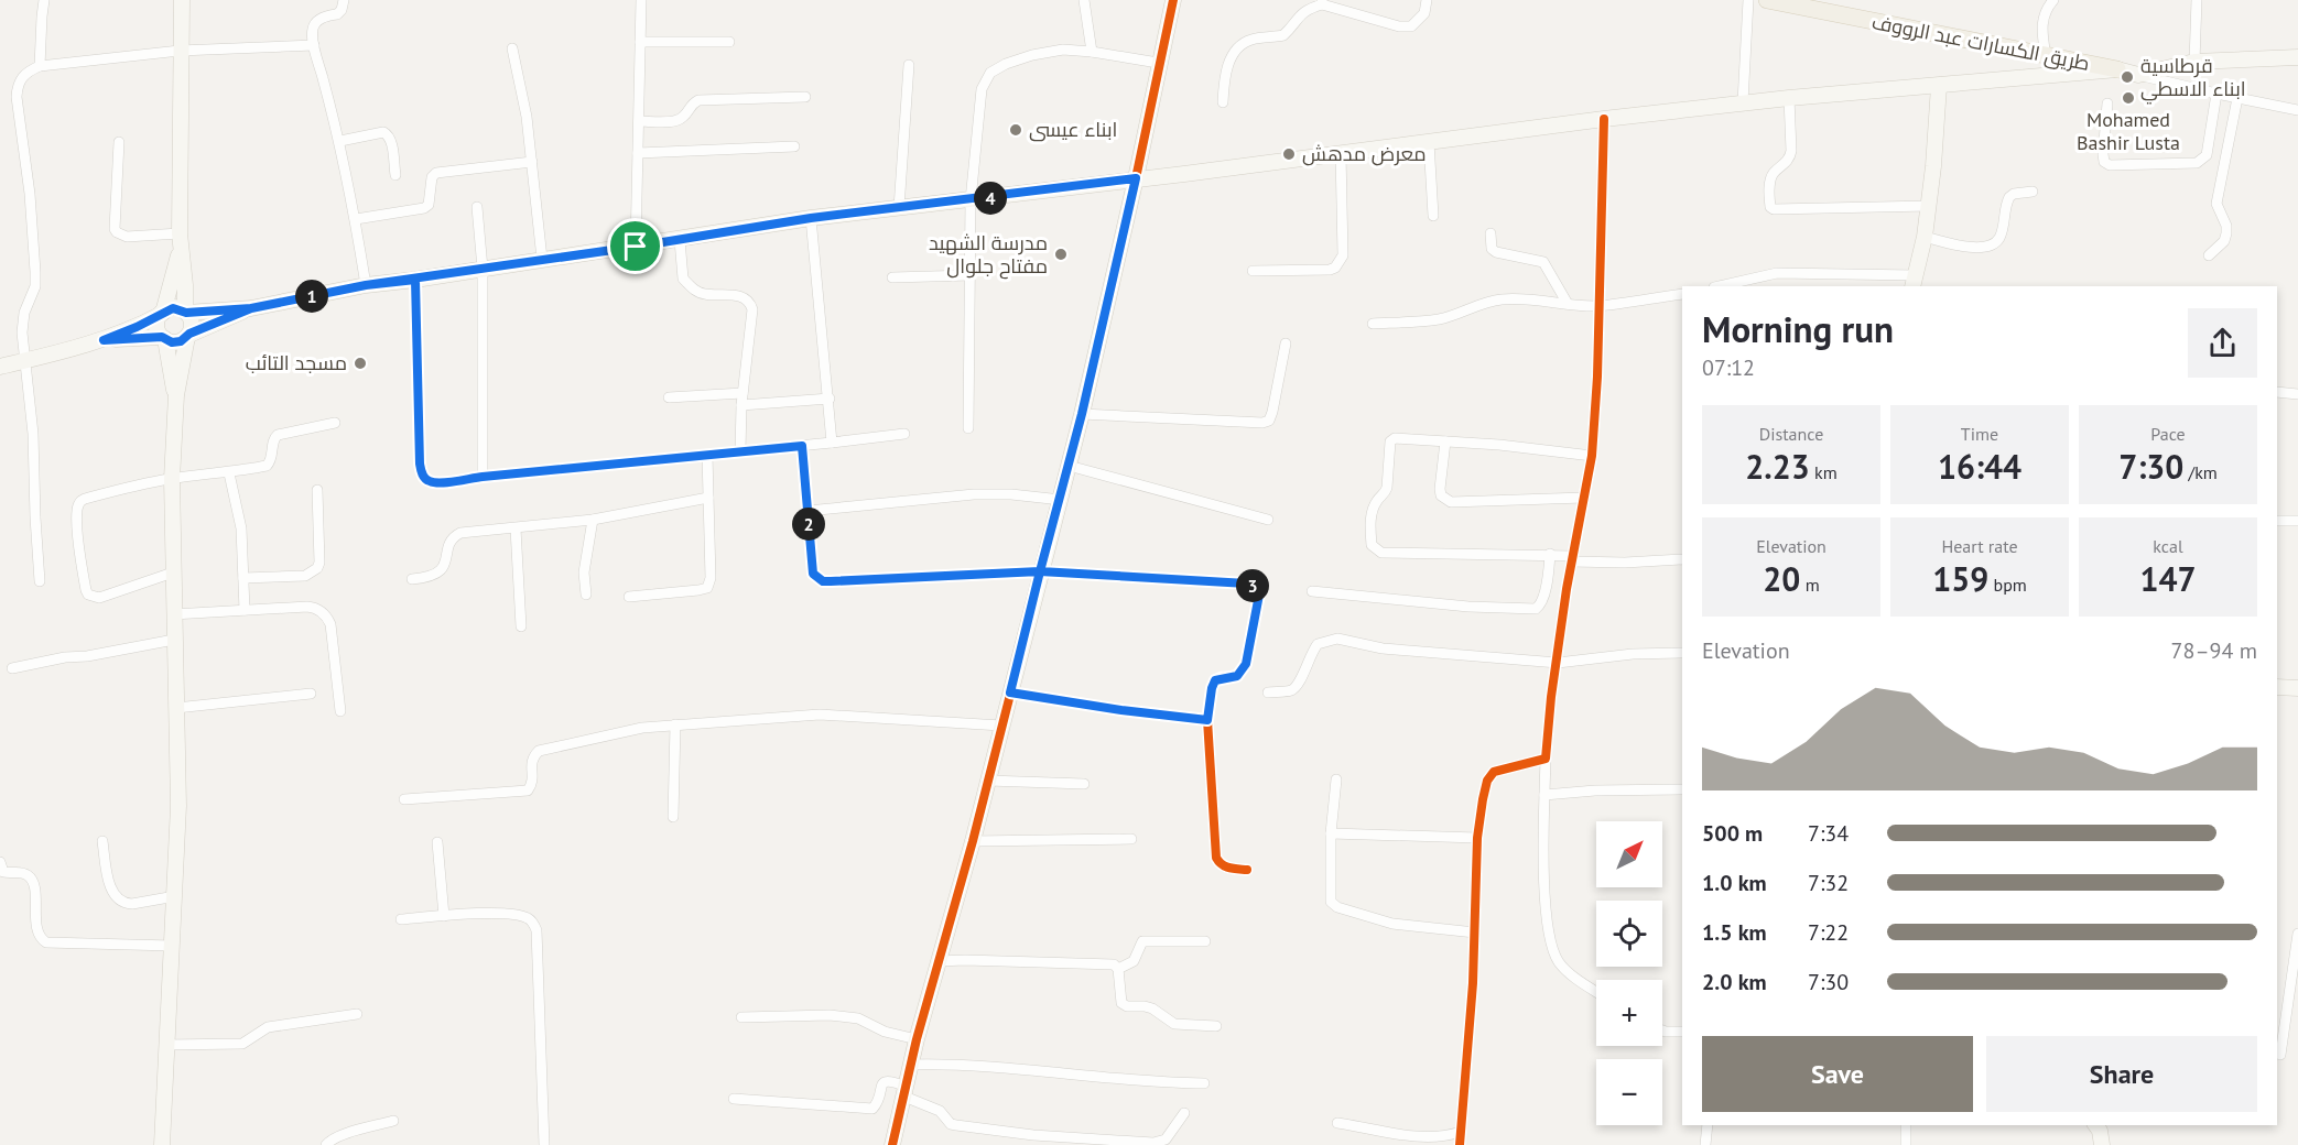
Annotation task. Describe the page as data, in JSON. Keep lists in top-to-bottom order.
{
  "streets": {
    "main road": ["طريق الكسارات عبد الرووف"]
  },
  "places": [
    "قرطاسية ابناء الاسطي",
    "Mohamed Bashir Lusta",
    "ابناء عيسى",
    "معرض مدهش",
    "مدرسة الشهيد مفتاح جلوال",
    "مسجد التائب"
  ],
  "north": "top right",
  "page": {
    "pins": [
      "4",
      "1",
      "2",
      "3"
    ],
    "heading": ["Morning run", "07:12"],
    "stats": [
      ["Distance", "2.23 km"],
      ["Time", "16:44"],
      ["Pace", "7:30 /km"],
      ["Elevation", "20 m"],
      ["Heart rate", "159 bpm"],
      ["kcal", "147"]
    ],
    "chart": ["Elevation", "78–94 m"],
    "list": [
      {
        "name": "500 m",
        "note": "7:34"
      },
      {
        "name": "1.0 km",
        "note": "7:32"
      },
      {
        "name": "1.5 km",
        "note": "7:22"
      },
      {
        "name": "2.0 km",
        "note": "7:30"
      }
    ],
    "map_buttons": ["+", "−"],
    "buttons": ["Save", "Share"]
  }
}
